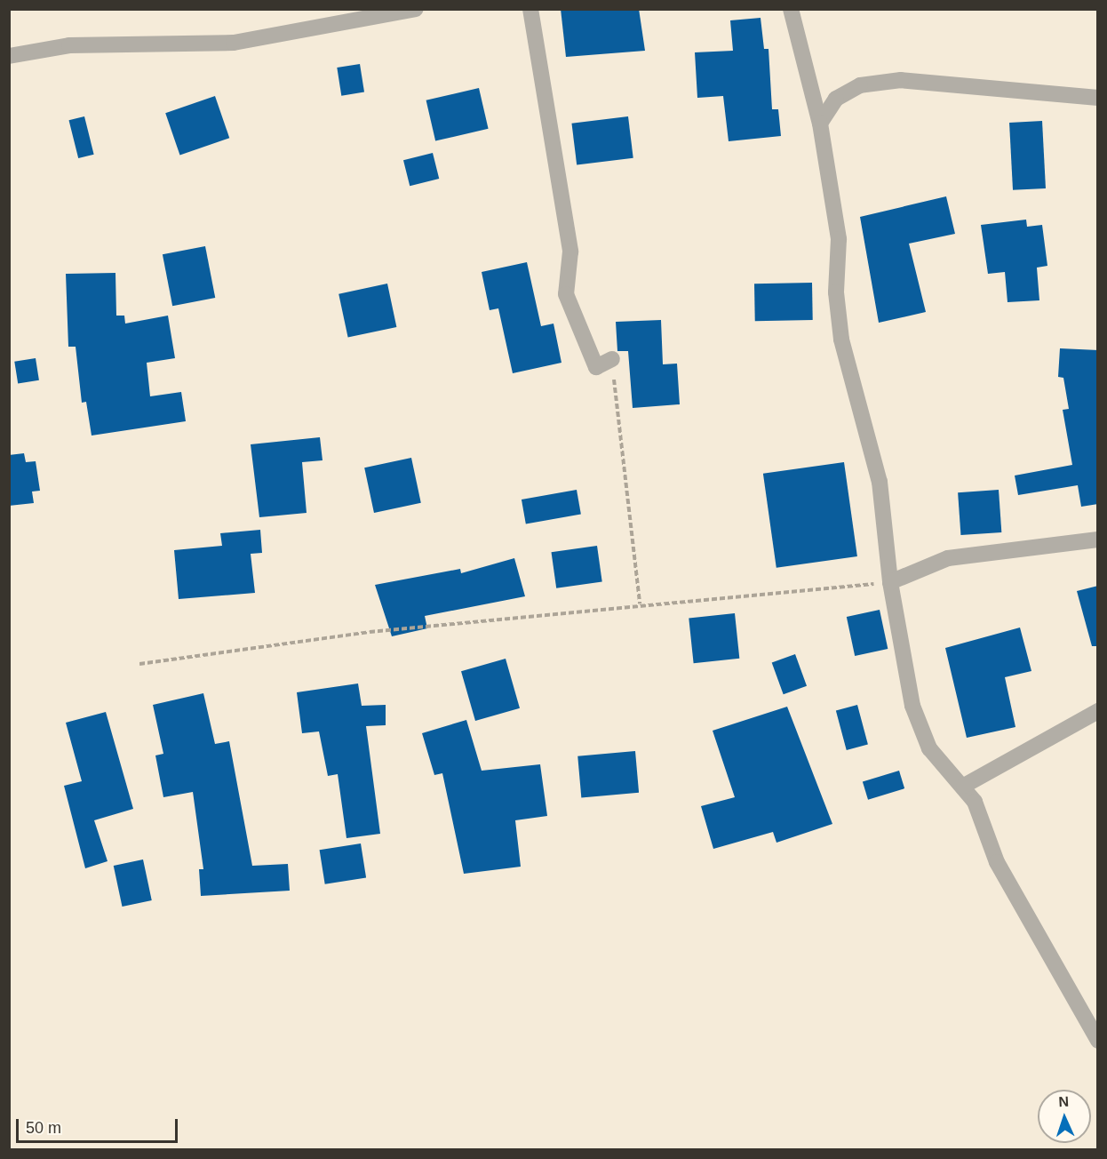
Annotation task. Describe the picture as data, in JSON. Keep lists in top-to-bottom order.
{
  "scale_bar": "50 m",
  "north": "top"
}
